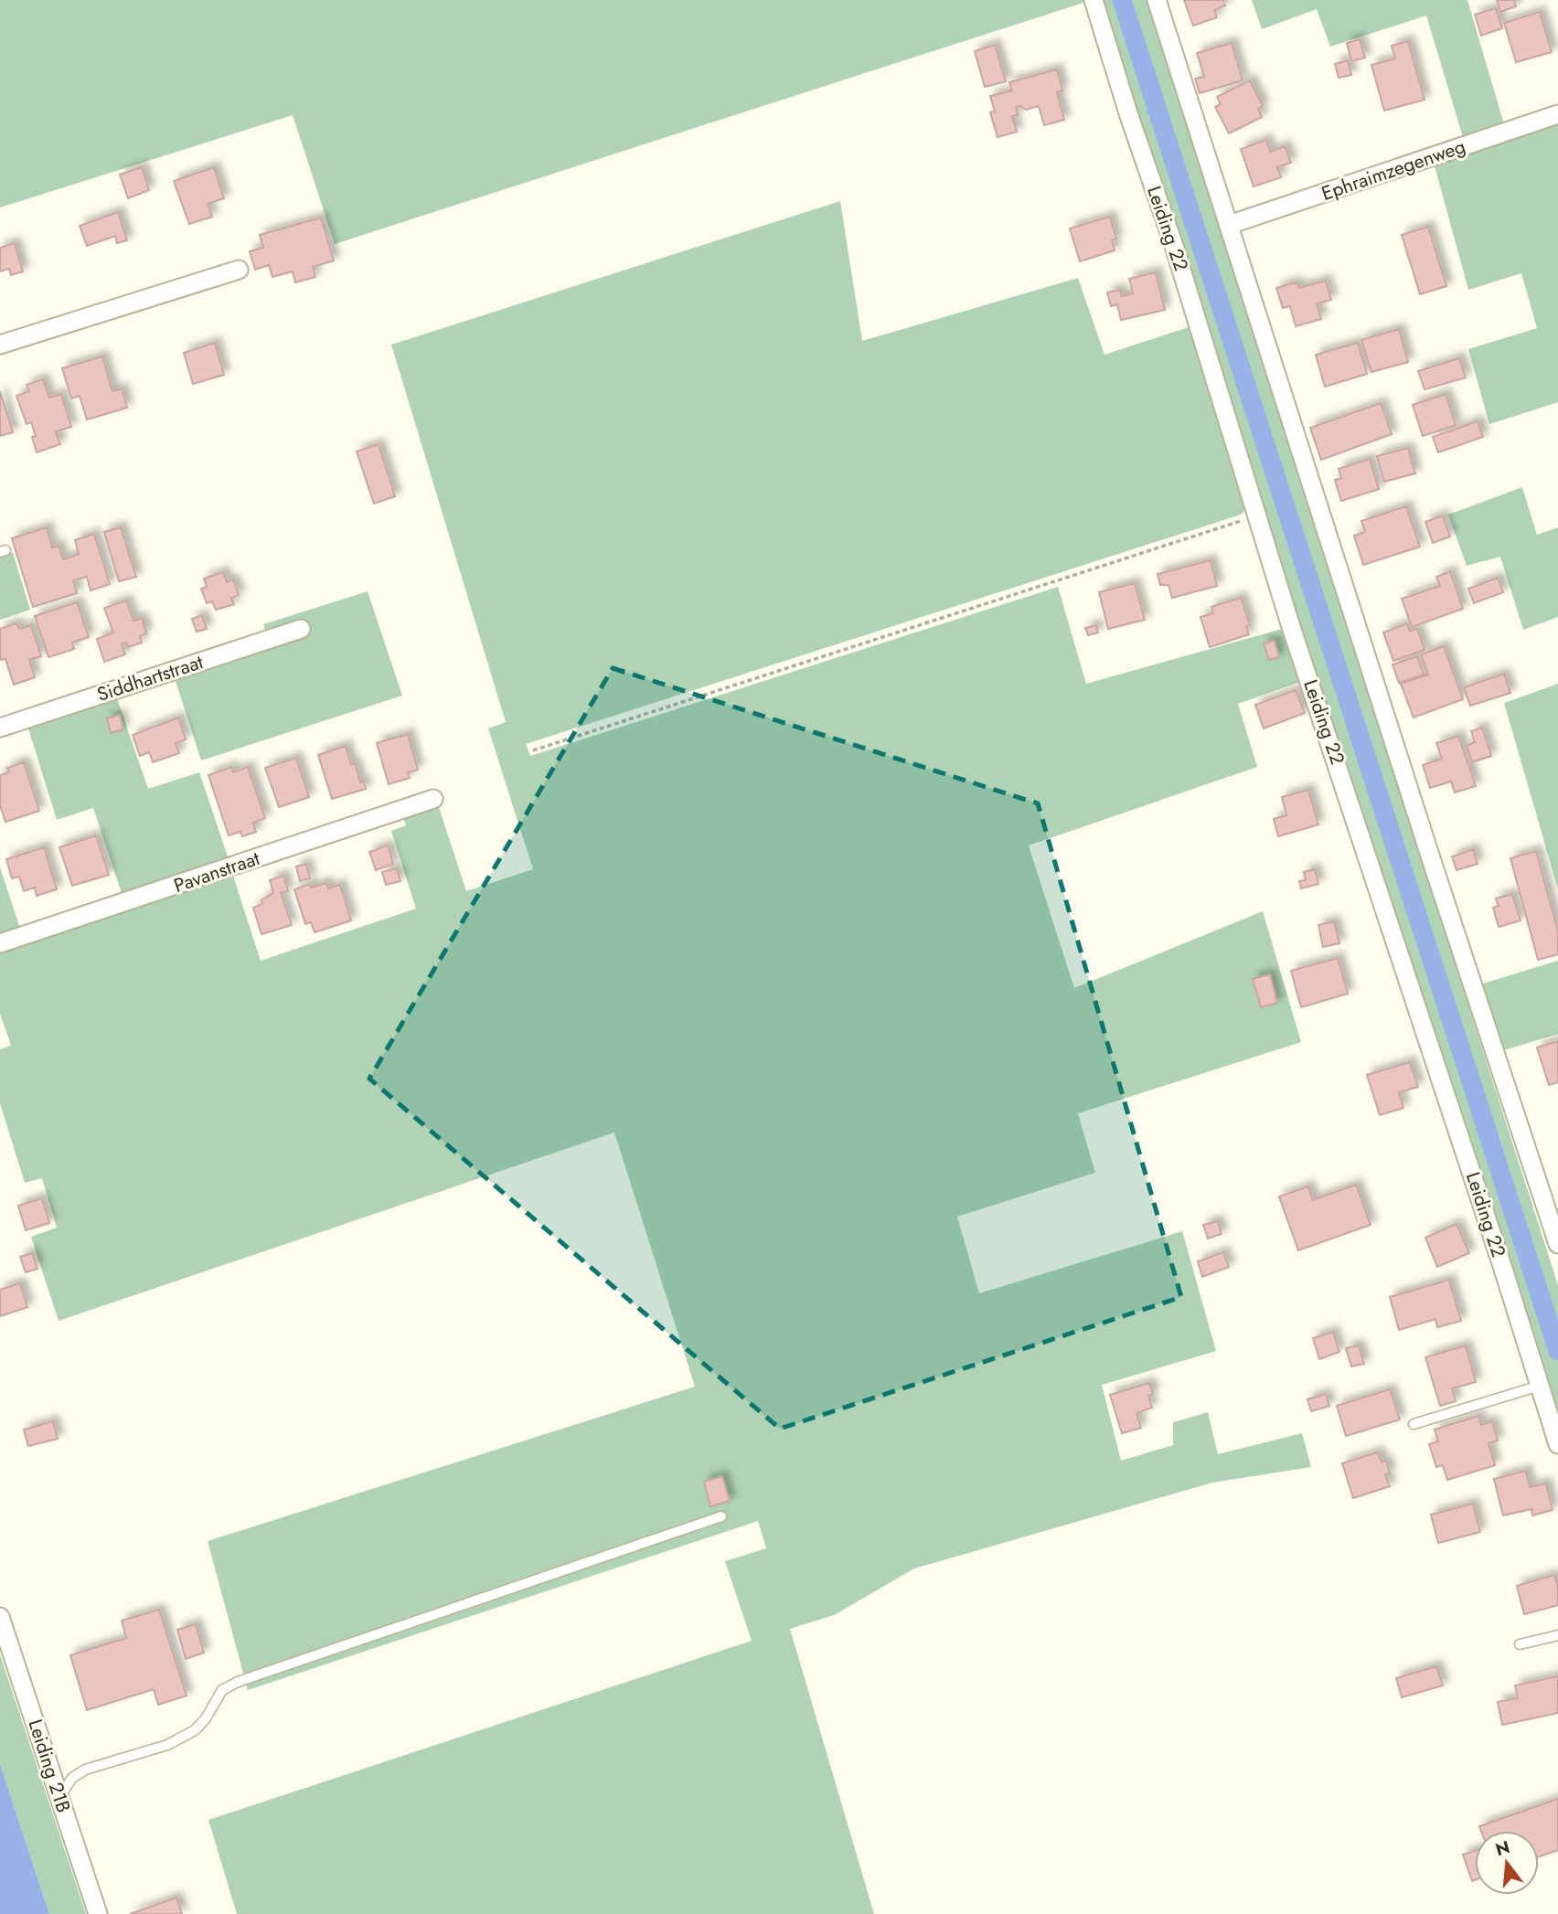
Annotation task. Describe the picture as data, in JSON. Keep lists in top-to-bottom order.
{
  "streets": {
    "street": [
      "Ephraimzegenweg",
      "Leiding 22",
      "Siddhartstraat",
      "Pavanstraat",
      "Leiding 21B"
    ]
  },
  "north": "top"
}
